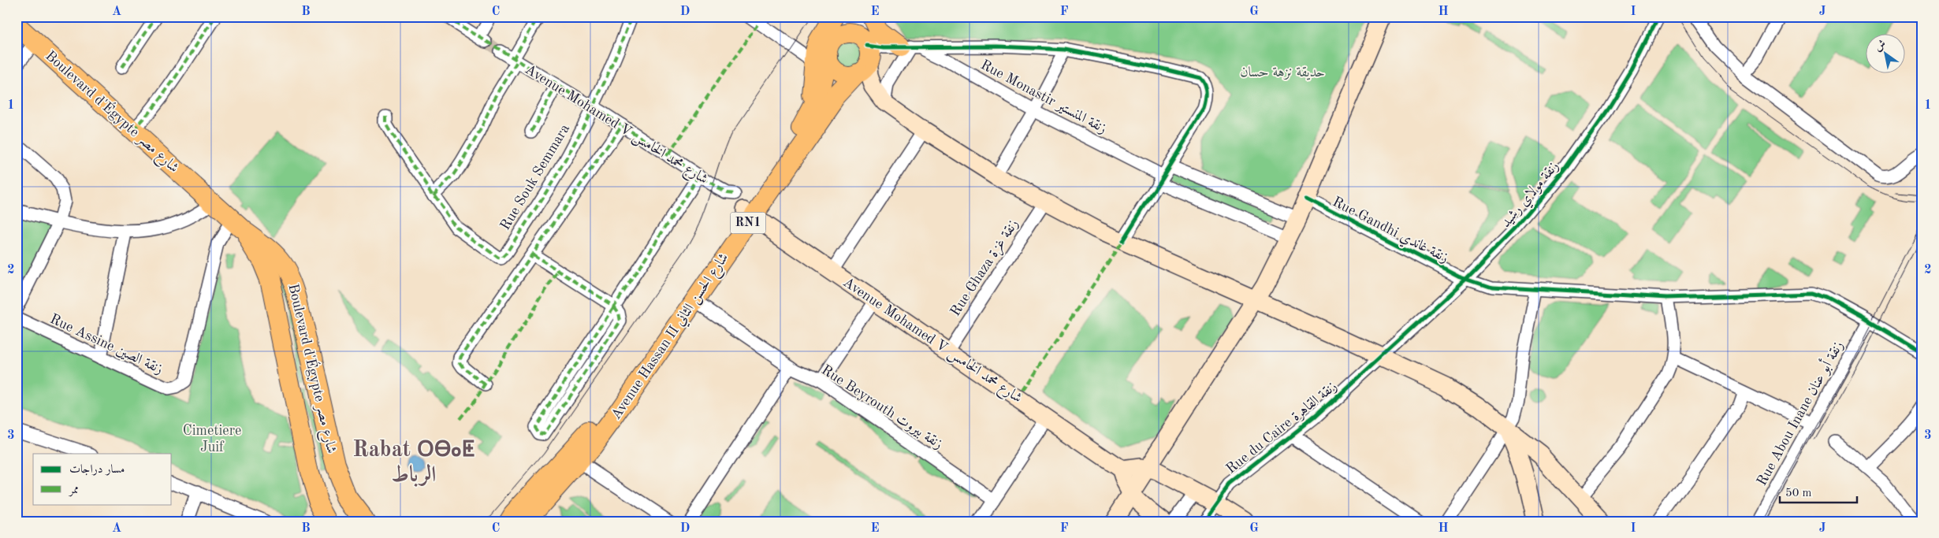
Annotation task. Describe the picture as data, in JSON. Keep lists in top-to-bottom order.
{
  "streets": {
    "main road": [
      "Boulevard d'Égypte شارع مصر",
      "Avenue Mohamed V شارع محمد الخامس",
      "RN1",
      "Avenue Hassan II شارع الحسن الثاني"
    ],
    "street": [
      "Rue Monastir زنقة المنستير",
      "Rue Souk Semmara",
      "زنقة مولاي رشيد",
      "Rue Gandhi زنقة غاندي",
      "Rue Ghaza زنقة غزة",
      "Rue Assine زنقة الصين",
      "Rue Beyrouth زنقة بيروت",
      "Rue Abou Inane زنقة أبو عنان",
      "Rue du Caire زنقة القاهرة"
    ]
  },
  "crossings": [
    ["Boulevard d'Égypte شارع مصر", "Rue Assine زنقة الصين"],
    ["Avenue Mohamed V شارع محمد الخامس", "Rue Souk Semmara"],
    ["Avenue Mohamed V شارع محمد الخامس", "Rue Ghaza زنقة غزة"],
    ["Avenue Mohamed V شارع محمد الخامس", "Avenue Hassan II شارع الحسن الثاني"],
    ["زنقة مولاي رشيد", "Rue Gandhi زنقة غاندي"],
    ["زنقة مولاي رشيد", "Rue du Caire زنقة القاهرة"],
    ["RN1", "Avenue Hassan II شارع الحسن الثاني"],
    ["Rue Gandhi زنقة غاندي", "Rue Abou Inane زنقة أبو عنان"],
    ["Avenue Hassan II شارع الحسن الثاني", "Rue Beyrouth زنقة بيروت"]
  ],
  "districts": ["Rabat ⵔⴱⴰⵟ الرباط"],
  "parks": ["حديقة نزهة حسان", "Cimetiere Juif"],
  "legend": ["مسار دراجات", "ممر"],
  "scale_bar": "50 m",
  "north": "top left",
  "grid": {
    "columns": [
      "A",
      "B",
      "C",
      "D",
      "E",
      "F",
      "G",
      "H",
      "I",
      "J"
    ],
    "rows": ["1", "2", "3"]
  }
}
